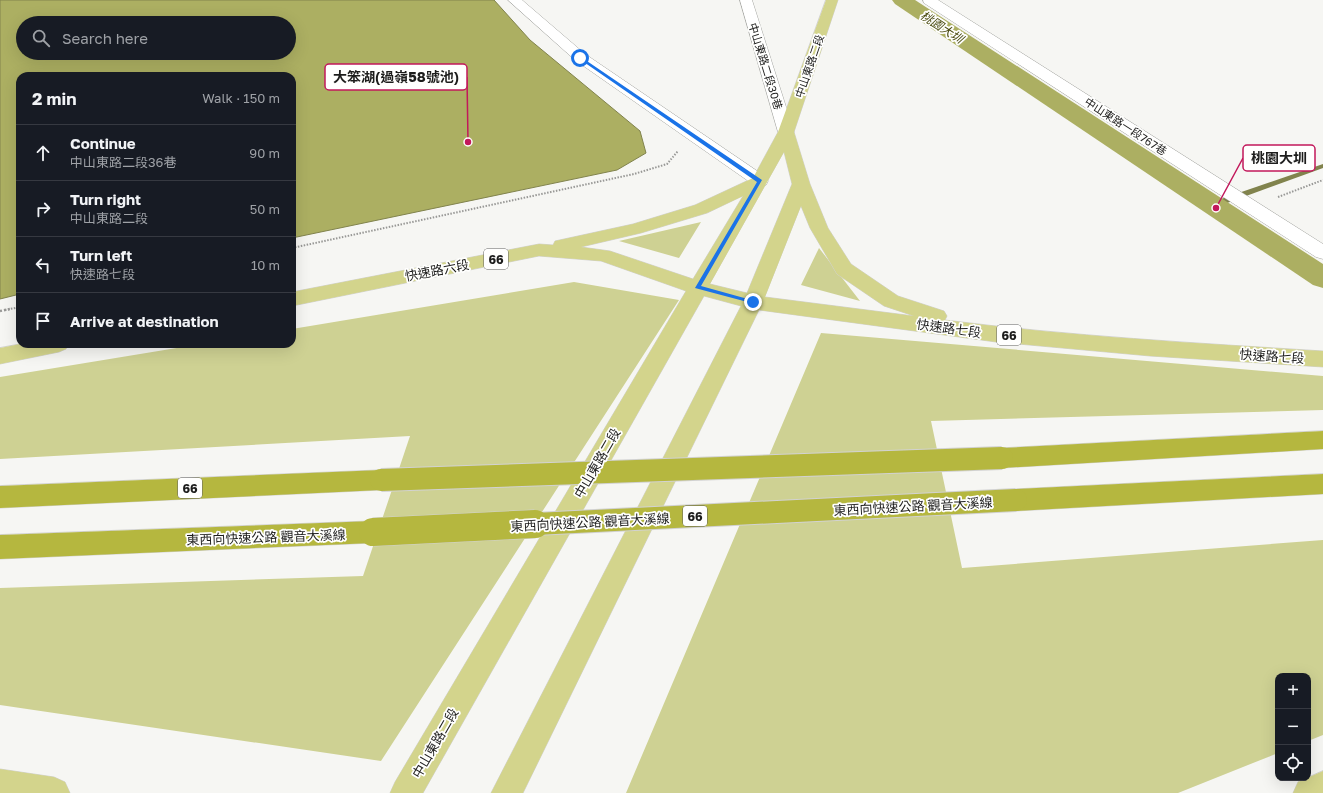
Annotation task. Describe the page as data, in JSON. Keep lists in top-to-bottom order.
{
  "streets": {
    "highway": ["66", "東西向快速公路 觀音大溪線"],
    "main road": ["中山東路二段", "快速路六段", "快速路七段"],
    "street": ["中山東路二段30巷", "中山東路一段767巷"]
  },
  "crossings": [
    ["中山東路二段30巷", "中山東路二段"],
    ["中山東路二段", "快速路六段"],
    ["中山東路二段", "快速路七段"],
    ["快速路六段", "快速路七段"]
  ],
  "water": ["桃園大圳"],
  "places": ["大笨湖(過嶺58號池)", "桃園大圳"],
  "page": {
    "search": "Search here",
    "heading": ["2 min", "Walk · 150 m"],
    "list": [
      ["Continue", "中山東路二段36巷", "90 m"],
      ["Turn right", "中山東路二段", "50 m"],
      ["Turn left", "快速路七段", "10 m"],
      "Arrive at destination"
    ],
    "map_buttons": ["+", "−"]
  }
}
